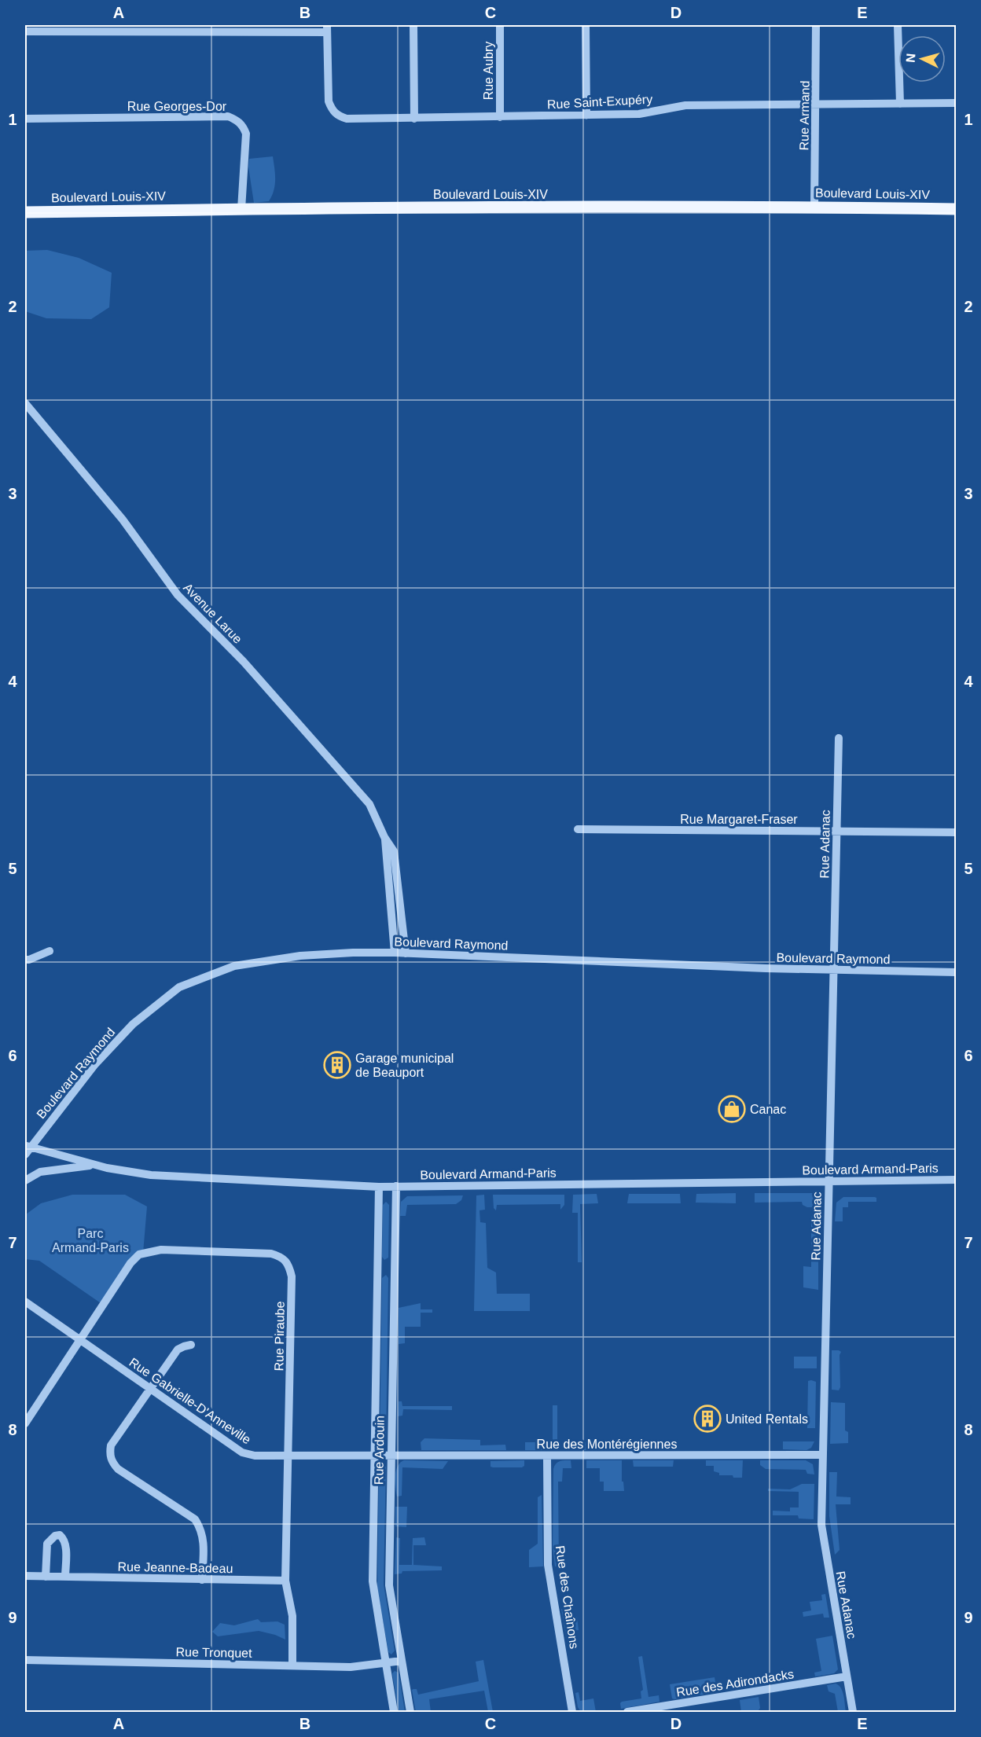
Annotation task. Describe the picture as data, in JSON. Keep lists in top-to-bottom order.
{
  "streets": {
    "main road": ["Boulevard Louis-XIV"],
    "street": [
      "Rue Aubry",
      "Rue Saint-Exupéry",
      "Rue Georges-Dor",
      "Rue Armand",
      "Avenue Larue",
      "Rue Margaret-Fraser",
      "Rue Adanac",
      "Boulevard Raymond",
      "Boulevard Armand-Paris",
      "Rue Piraube",
      "Rue Gabrielle-D'Anneville",
      "Rue des Montérégiennes",
      "Rue Ardouin",
      "Rue Jeanne-Badeau",
      "Rue des Chaînons",
      "Rue Tronquet",
      "Rue des Adirondacks"
    ]
  },
  "crossings": [
    ["Rue Aubry", "Rue Saint-Exupéry"],
    ["Rue Saint-Exupéry", "Rue Armand"],
    ["Rue Georges-Dor", "Boulevard Louis-XIV"],
    ["Rue Armand", "Boulevard Louis-XIV"],
    ["Avenue Larue", "Boulevard Raymond"],
    ["Rue Margaret-Fraser", "Rue Adanac"],
    ["Rue Adanac", "Boulevard Raymond"],
    ["Rue Adanac", "Boulevard Armand-Paris"],
    ["Rue Adanac", "Rue des Montérégiennes"],
    ["Rue Adanac", "Rue des Adirondacks"],
    ["Boulevard Raymond", "Boulevard Armand-Paris"],
    ["Boulevard Armand-Paris", "Rue Ardouin"],
    ["Rue Piraube", "Rue Gabrielle-D'Anneville"],
    ["Rue Piraube", "Rue Jeanne-Badeau"],
    ["Rue Piraube", "Rue Tronquet"],
    ["Rue Gabrielle-D'Anneville", "Rue des Montérégiennes"],
    ["Rue Gabrielle-D'Anneville", "Rue Ardouin"],
    ["Rue des Montérégiennes", "Rue Ardouin"],
    ["Rue des Montérégiennes", "Rue des Chaînons"],
    ["Rue Ardouin", "Rue Tronquet"]
  ],
  "parks": ["Parc Armand-Paris"],
  "places": {
    "building": ["Garage municipal de Beauport", "United Rentals"],
    "shop": ["Canac"]
  },
  "north": "left",
  "grid": {
    "columns": [
      "A",
      "B",
      "C",
      "D",
      "E"
    ],
    "rows": [
      "1",
      "2",
      "3",
      "4",
      "5",
      "6",
      "7",
      "8",
      "9"
    ]
  }
}
